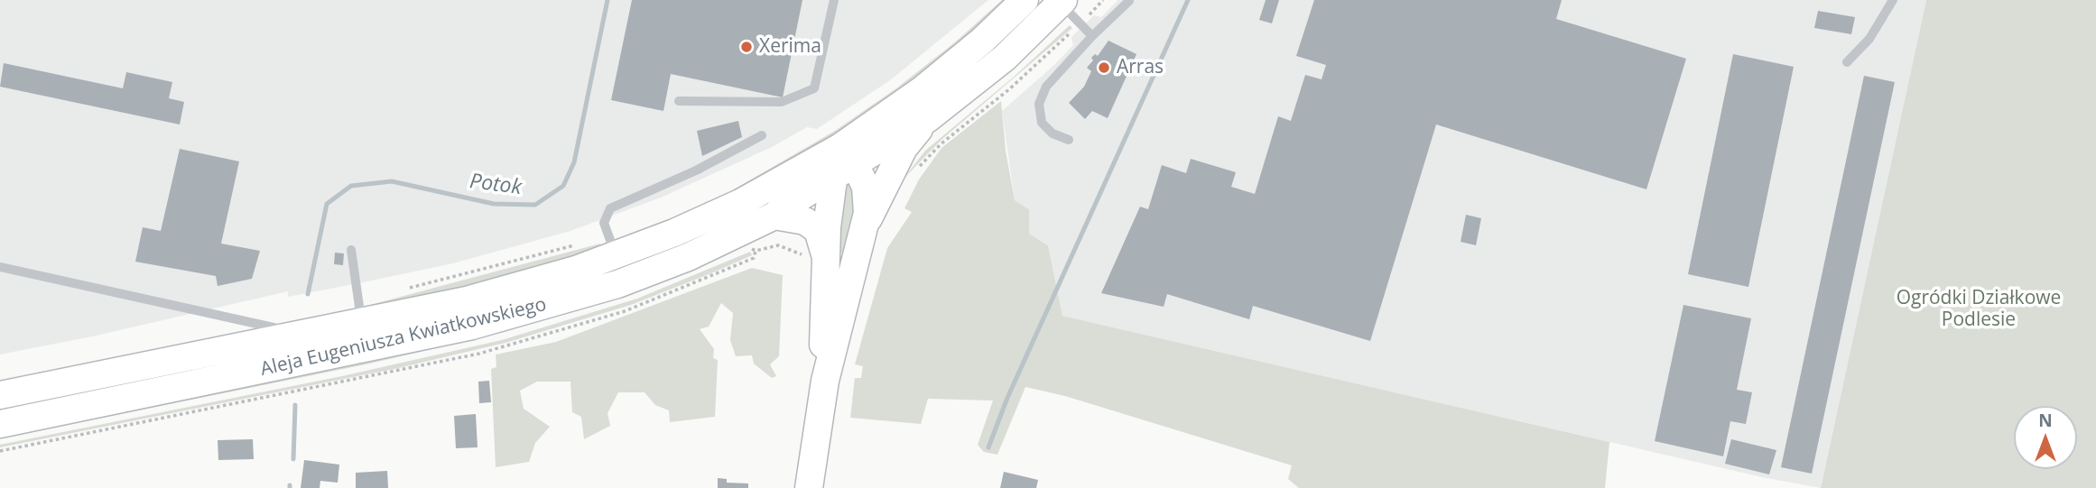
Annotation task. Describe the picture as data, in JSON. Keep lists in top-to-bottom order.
{
  "streets": {
    "street": ["Aleja Eugeniusza Kwiatkowskiego"]
  },
  "water": ["Potok"],
  "parks": ["Ogródki Działkowe Podlesie"],
  "places": ["Xerima", "Arras"],
  "north": "top"
}
